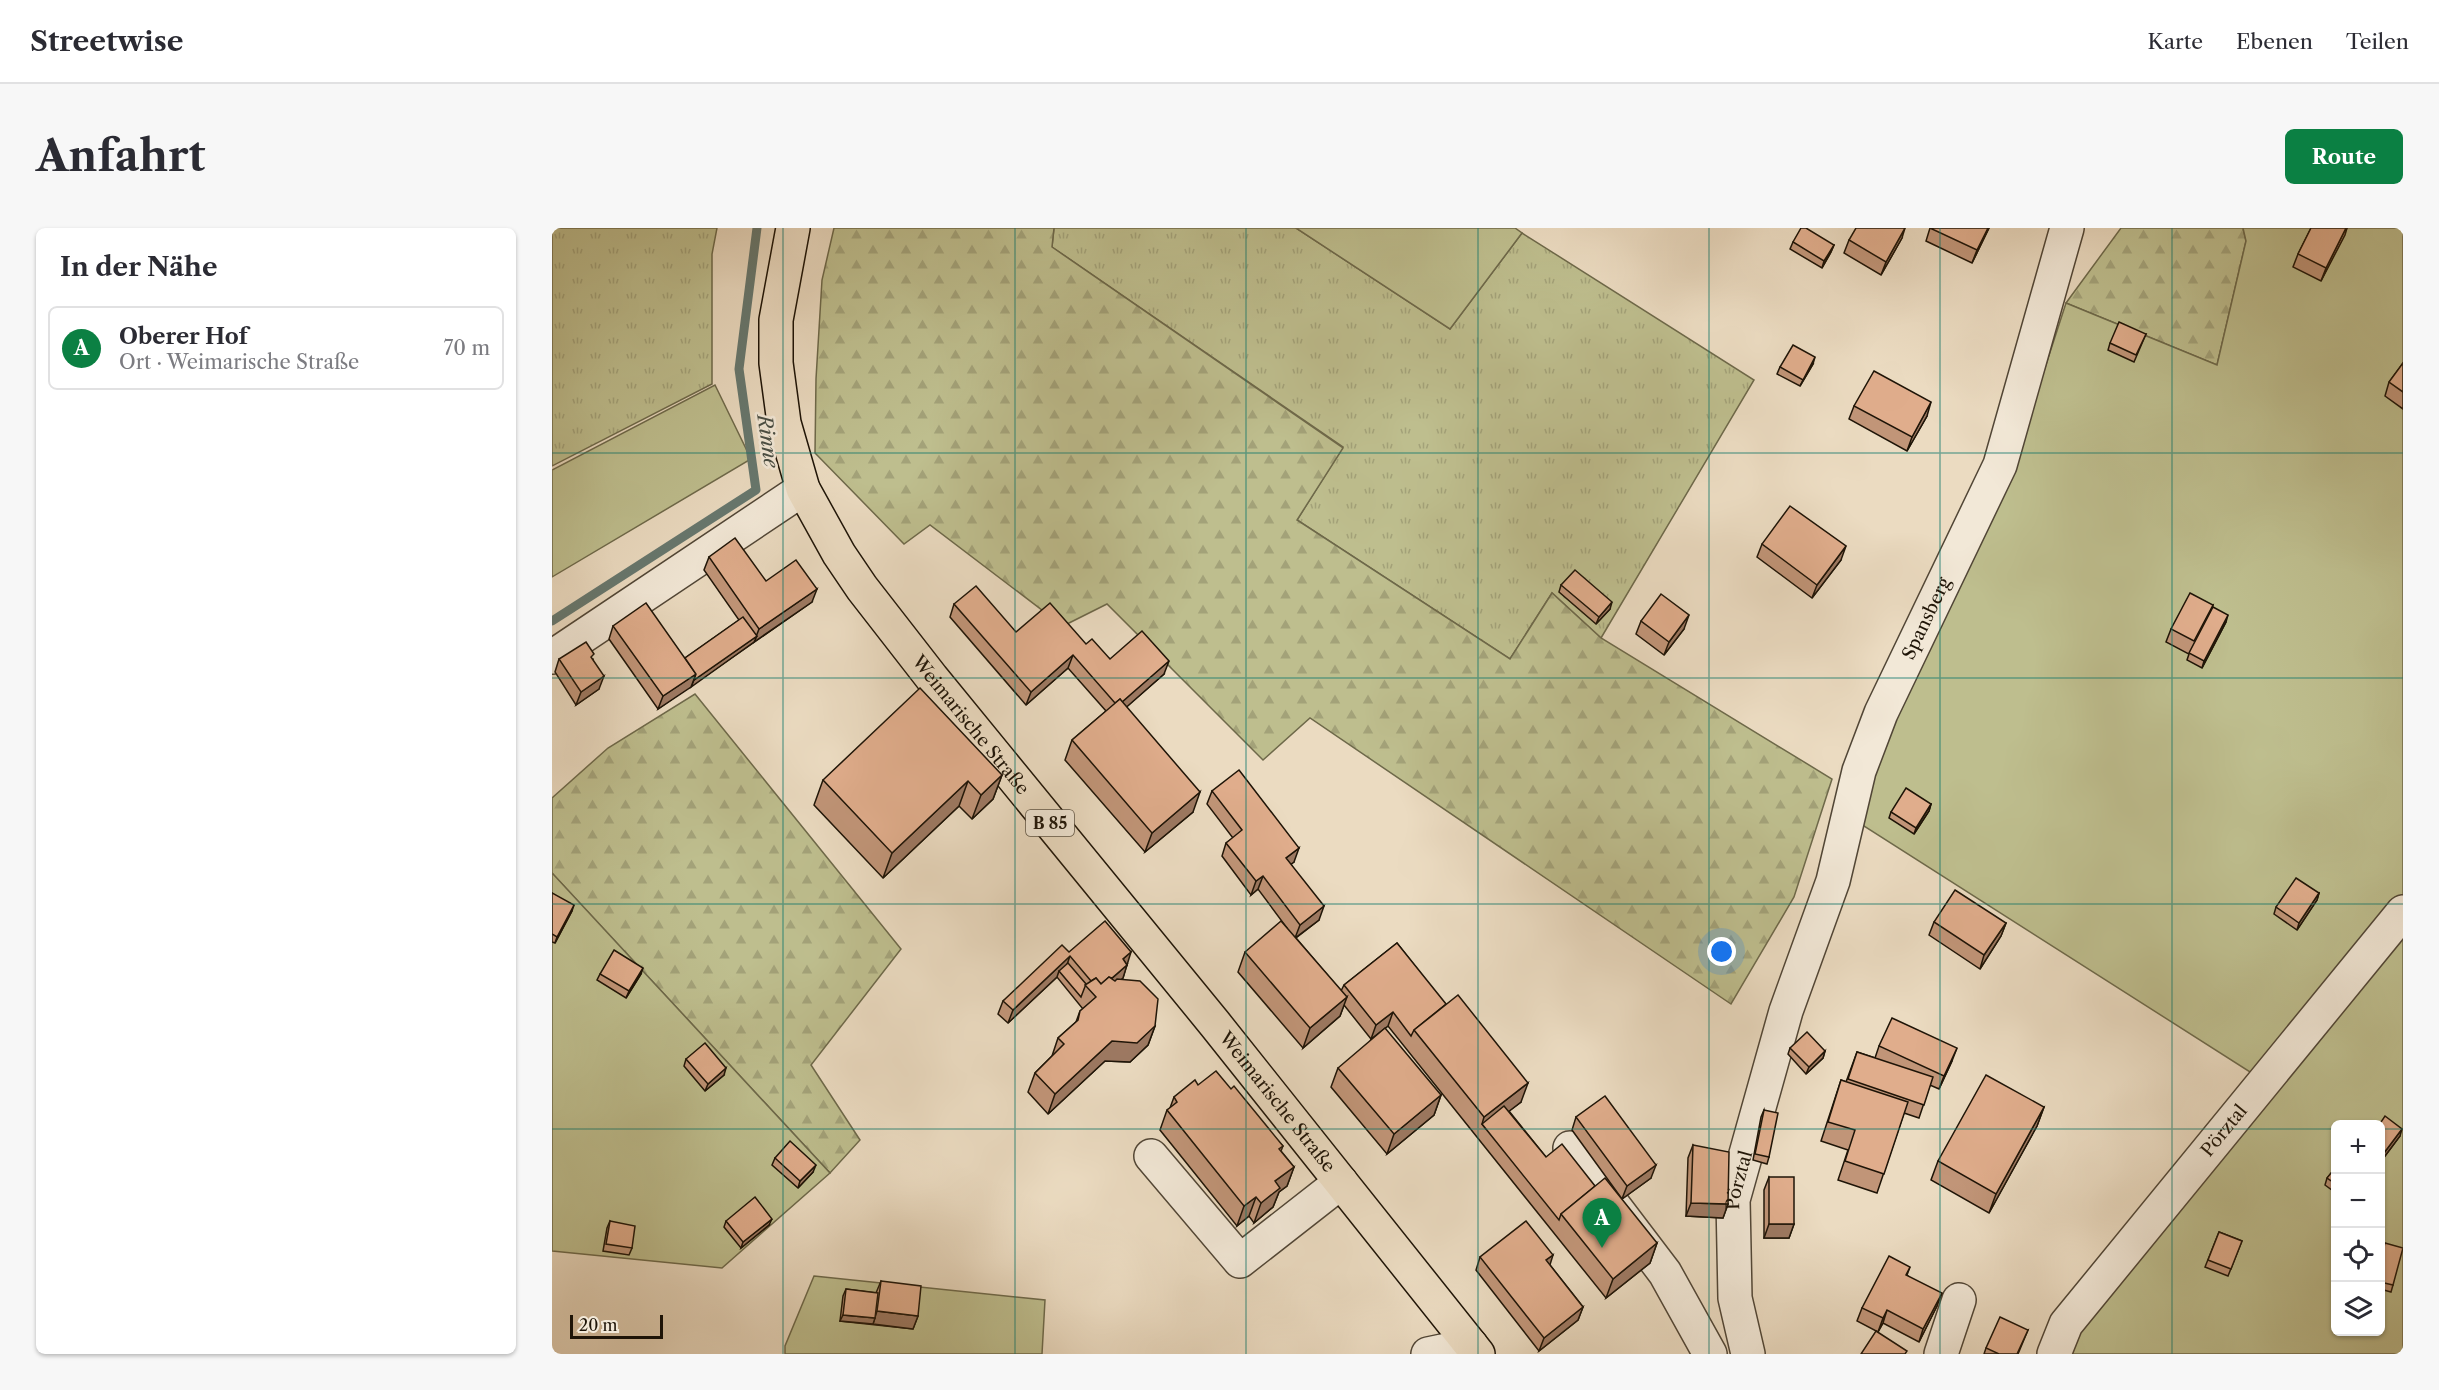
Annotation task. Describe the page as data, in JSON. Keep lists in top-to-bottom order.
{
  "streets": {
    "main road": ["Weimarische Straße", "B 85"],
    "street": ["Spansberg", "Pörztal"]
  },
  "crossings": [
    ["Spansberg", "Pörztal"]
  ],
  "water": ["Rinne"],
  "scale_bar": "20 m",
  "page": {
    "header": "Streetwise",
    "nav": ["Karte", "Ebenen", "Teilen"],
    "buttons": "Route",
    "title": "Anfahrt",
    "heading": "In der Nähe",
    "list": [
      {
        "mark": "A",
        "name": "Oberer Hof",
        "note": "Ort · Weimarische Straße",
        "value": "70 m"
      }
    ],
    "map_buttons": ["+", "−"],
    "pins": "A",
    "scale": "20 m"
  }
}
